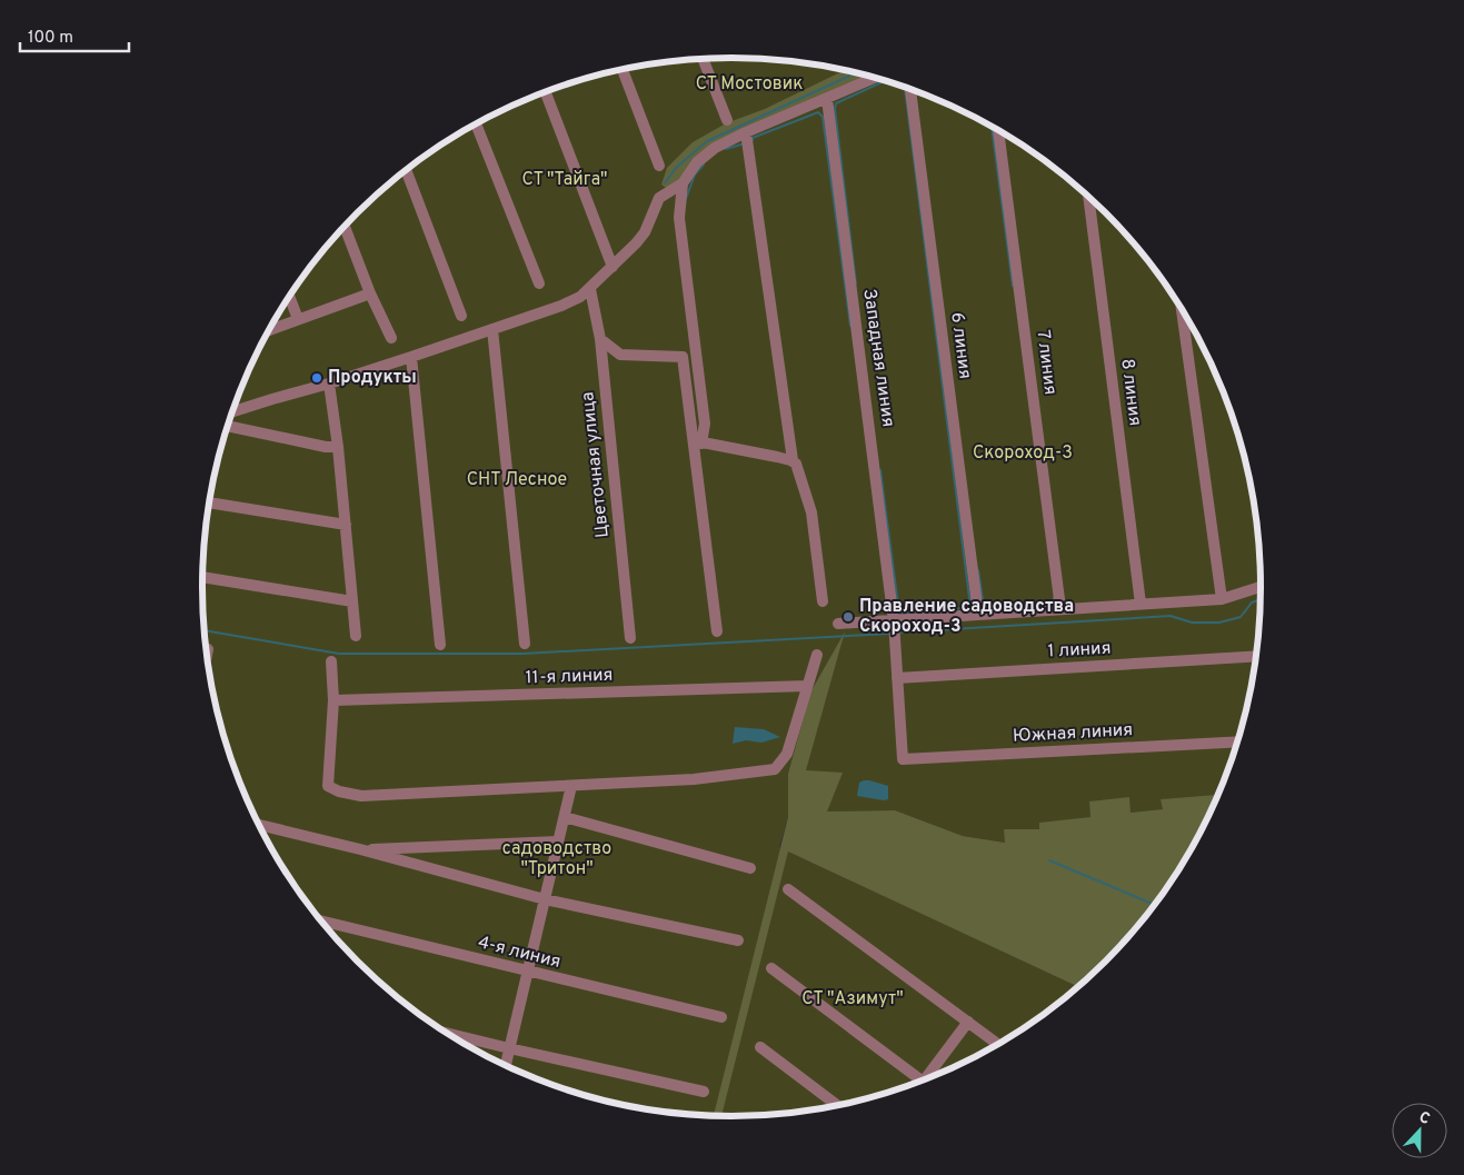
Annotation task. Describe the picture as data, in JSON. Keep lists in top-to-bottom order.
{
  "streets": {
    "street": [
      "6 линия",
      "Западная линия",
      "7 линия",
      "8 линия",
      "Цветочная улица",
      "1 линия",
      "11-я линия",
      "Южная линия",
      "4-я линия"
    ]
  },
  "crossings": [
    ["Западная линия", "1 линия"],
    ["Западная линия", "Южная линия"]
  ],
  "parks": [
    "СТ Мостовик",
    "СТ \"Тайга\"",
    "Скороход-3",
    "СНТ Лесное",
    "садоводство \"Тритон\"",
    "СТ \"Азимут\""
  ],
  "places": ["Продукты", "Правление садоводства Скороход-3"],
  "scale_bar": "100 m",
  "north": "top"
}
